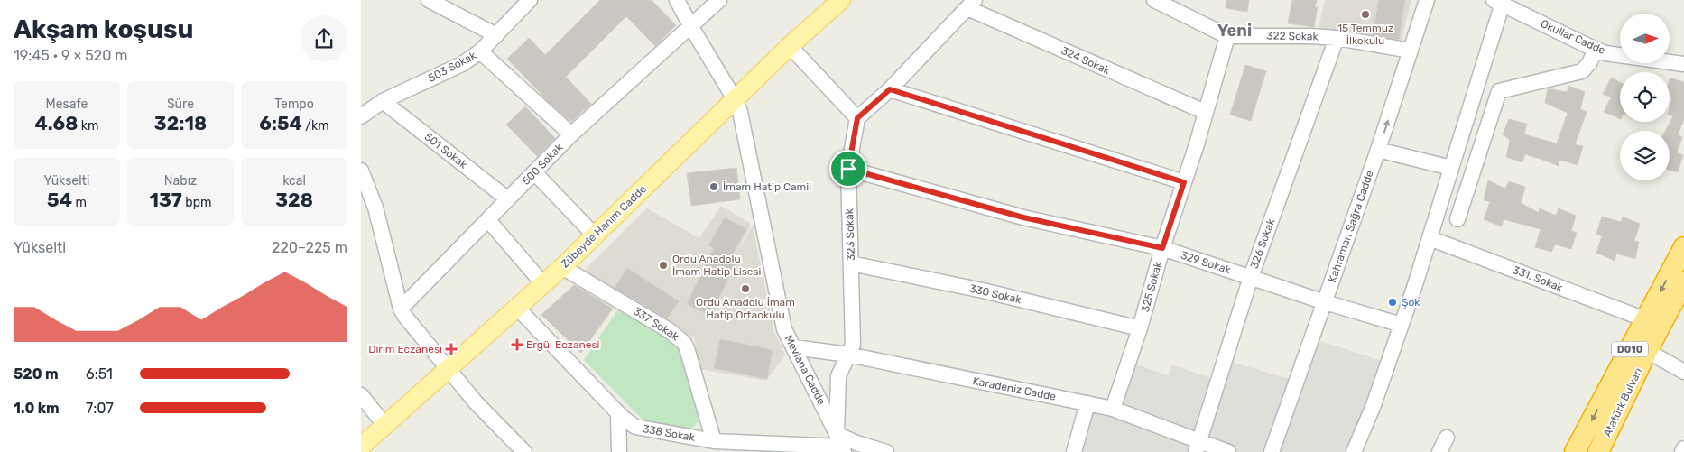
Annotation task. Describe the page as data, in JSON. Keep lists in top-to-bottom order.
{
  "streets": {
    "highway": ["D010", "Atatürk Bulvarı"],
    "main road": ["Zübeyde Hanım Cadde"],
    "street": [
      "322 Sokak",
      "Okullar Cadde",
      "324 Sokak",
      "503 Sokak",
      "501 Sokak",
      "500 Sokak",
      "Kahraman Sağra Cadde",
      "323 Sokak",
      "326 Sokak",
      "329 Sokak",
      "331. Sokak",
      "325 Sokak",
      "330 Sokak",
      "337 Sokak",
      "Mevlana Cadde",
      "Karadeniz Cadde",
      "338 Sokak"
    ]
  },
  "crossings": [
    ["322 Sokak", "Kahraman Sağra Cadde"],
    ["322 Sokak", "326 Sokak"],
    ["322 Sokak", "325 Sokak"],
    ["324 Sokak", "325 Sokak"],
    ["503 Sokak", "501 Sokak"],
    ["501 Sokak", "500 Sokak"],
    ["500 Sokak", "Mevlana Cadde"],
    ["Zübeyde Hanım Cadde", "337 Sokak"],
    ["Zübeyde Hanım Cadde", "Mevlana Cadde"],
    ["Zübeyde Hanım Cadde", "338 Sokak"],
    ["Kahraman Sağra Cadde", "329 Sokak"],
    ["323 Sokak", "329 Sokak"],
    ["323 Sokak", "330 Sokak"],
    ["323 Sokak", "Mevlana Cadde"],
    ["323 Sokak", "Karadeniz Cadde"],
    ["323 Sokak", "338 Sokak"],
    ["326 Sokak", "329 Sokak"],
    ["326 Sokak", "Karadeniz Cadde"],
    ["329 Sokak", "325 Sokak"],
    ["331. Sokak", "Atatürk Bulvarı"],
    ["325 Sokak", "330 Sokak"],
    ["325 Sokak", "Karadeniz Cadde"],
    ["337 Sokak", "338 Sokak"],
    ["Mevlana Cadde", "Karadeniz Cadde"],
    ["Mevlana Cadde", "338 Sokak"]
  ],
  "districts": ["Yeni"],
  "places": {
    "other": [
      "15 Temmuz İlkokulu",
      "İmam Hatip Camii",
      "Ordu Anadolu İmam Hatip Lisesi",
      "Ordu Anadolu İmam Hatip Ortaokulu",
      "Şok"
    ],
    "health": ["Ergül Eczanesi", "Dirim Eczanesi"]
  },
  "north": "right",
  "page": {
    "heading": ["Akşam koşusu", "19:45 · 9 × 520 m"],
    "stats": [
      ["Mesafe", "4.68 km"],
      ["Süre", "32:18"],
      ["Tempo", "6:54 /km"],
      ["Yükselti", "54 m"],
      ["Nabız", "137 bpm"],
      ["kcal", "328"]
    ],
    "chart": ["Yükselti", "220–225 m"],
    "list": [
      {
        "name": "520 m",
        "note": "6:51"
      },
      {
        "name": "1.0 km",
        "note": "7:07"
      }
    ]
  }
}
